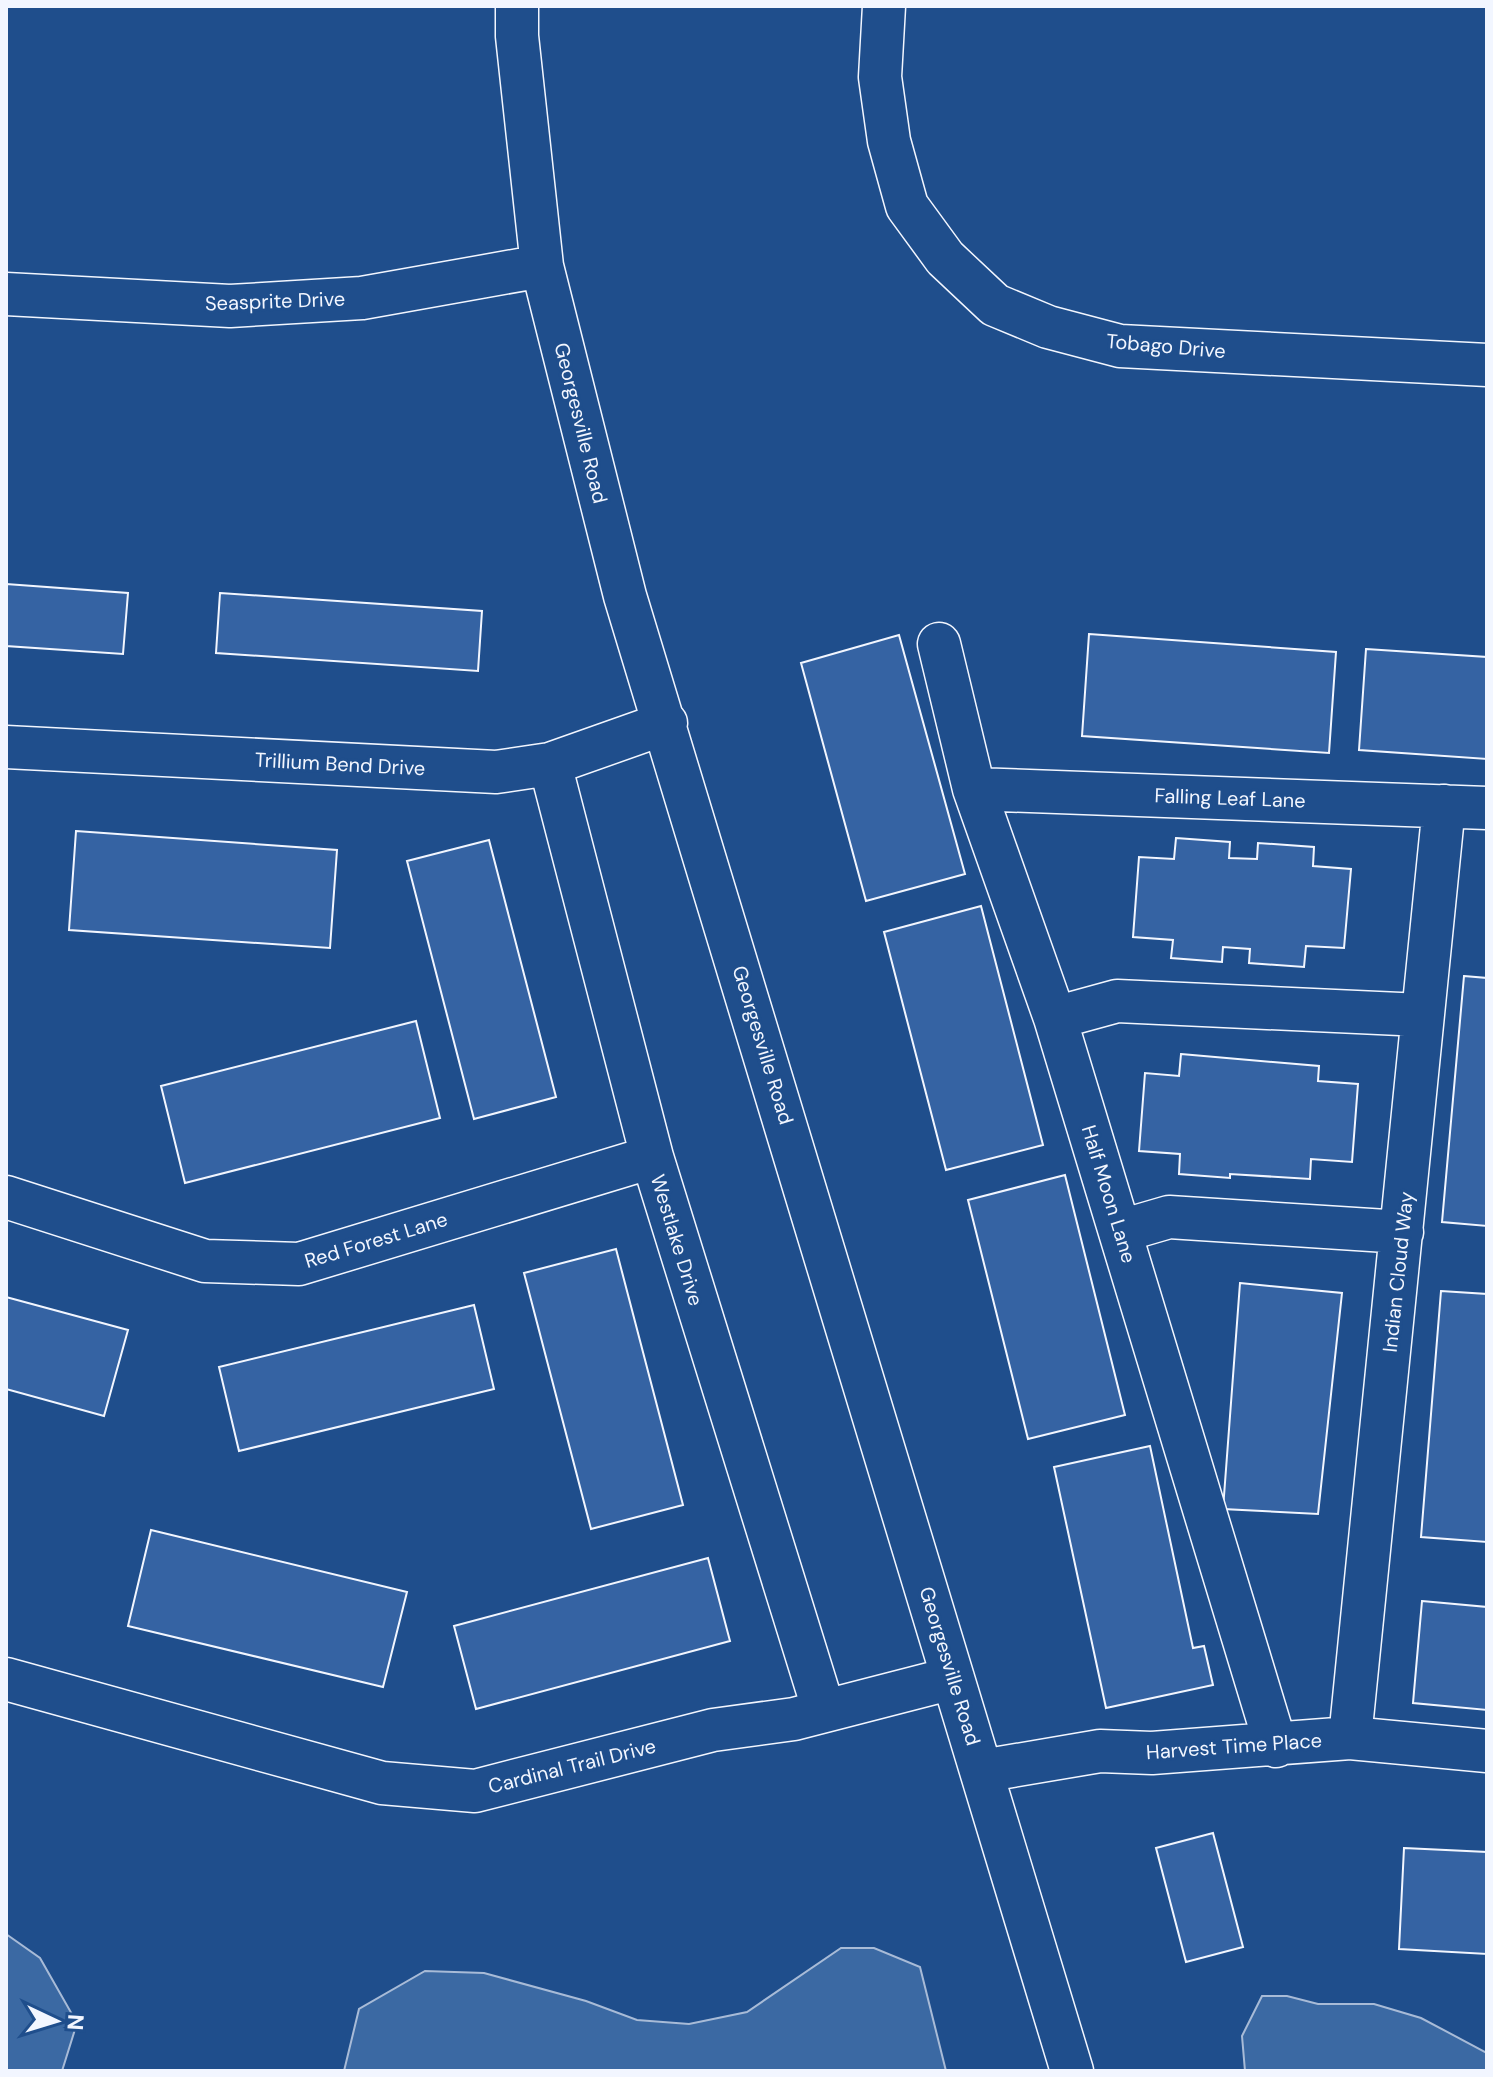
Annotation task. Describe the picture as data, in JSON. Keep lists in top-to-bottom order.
{
  "streets": {
    "street": [
      "Seasprite Drive",
      "Tobago Drive",
      "Georgesville Road",
      "Trillium Bend Drive",
      "Falling Leaf Lane",
      "Half Moon Lane",
      "Red Forest Lane",
      "Westlake Drive",
      "Indian Cloud Way",
      "Harvest Time Place",
      "Cardinal Trail Drive"
    ]
  },
  "crossings": [
    ["Seasprite Drive", "Georgesville Road"],
    ["Georgesville Road", "Trillium Bend Drive"],
    ["Georgesville Road", "Harvest Time Place"],
    ["Georgesville Road", "Cardinal Trail Drive"],
    ["Trillium Bend Drive", "Westlake Drive"],
    ["Falling Leaf Lane", "Half Moon Lane"],
    ["Falling Leaf Lane", "Indian Cloud Way"],
    ["Half Moon Lane", "Harvest Time Place"],
    ["Red Forest Lane", "Westlake Drive"],
    ["Westlake Drive", "Cardinal Trail Drive"],
    ["Indian Cloud Way", "Harvest Time Place"]
  ],
  "north": "right"
}
